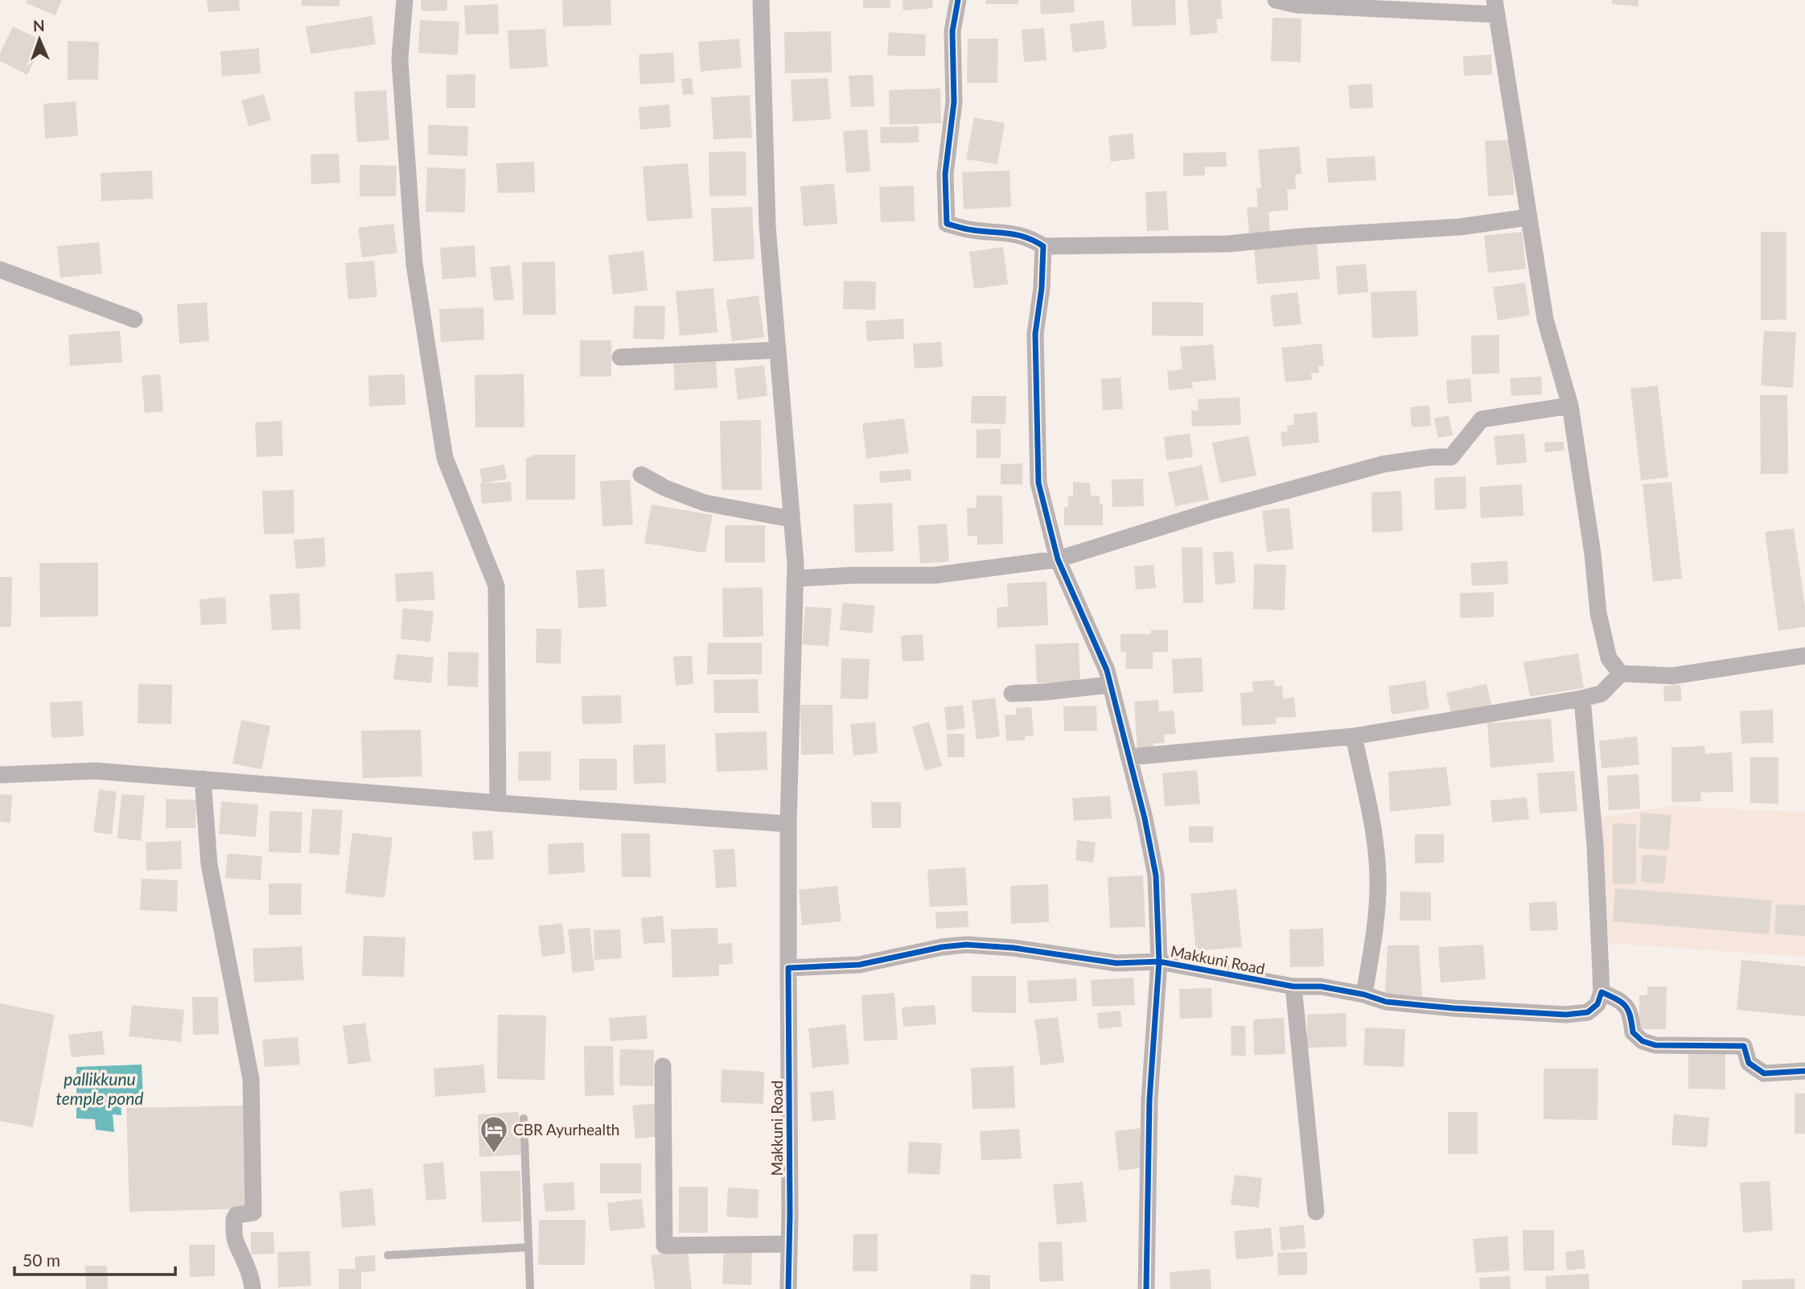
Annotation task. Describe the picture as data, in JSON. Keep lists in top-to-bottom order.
{
  "streets": {
    "street": ["Makkuni Road"]
  },
  "water": ["pallikkunu temple pond"],
  "places": {
    "hotel": ["CBR Ayurhealth"]
  },
  "scale_bar": "50 m",
  "north": "top"
}
